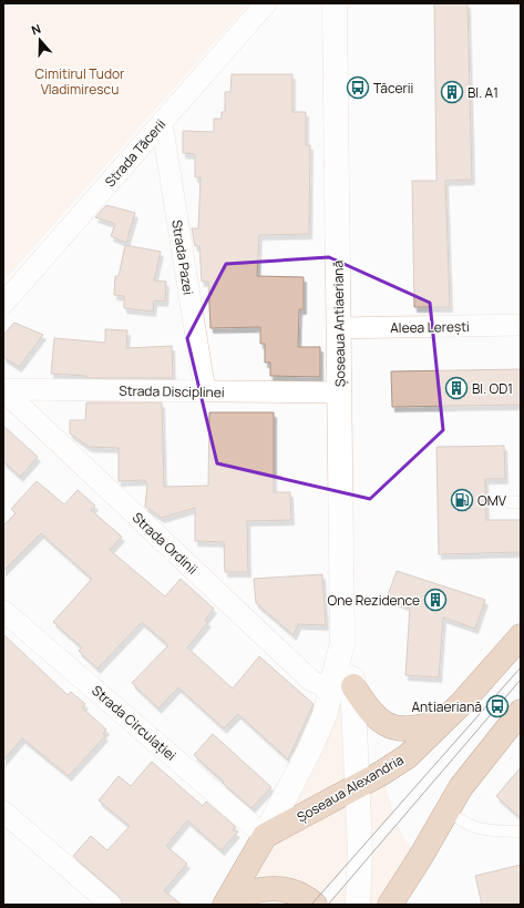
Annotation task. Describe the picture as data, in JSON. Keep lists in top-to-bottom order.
{
  "streets": {
    "main road": ["Șoseaua Antiaeriană", "Șoseaua Alexandria"],
    "street": [
      "Strada Tăcerii",
      "Strada Pazei",
      "Aleea Lerești",
      "Strada Disciplinei",
      "Strada Ordinii",
      "Strada Circulației"
    ]
  },
  "crossings": [
    ["Strada Tăcerii", "Strada Pazei"],
    ["Strada Pazei", "Strada Disciplinei"],
    ["Șoseaua Antiaeriană", "Aleea Lerești"],
    ["Șoseaua Antiaeriană", "Strada Disciplinei"],
    ["Șoseaua Antiaeriană", "Strada Ordinii"],
    ["Șoseaua Antiaeriană", "Șoseaua Alexandria"],
    ["Strada Disciplinei", "Strada Ordinii"],
    ["Strada Circulației", "Șoseaua Alexandria"]
  ],
  "parks": ["Cimitirul Tudor Vladimirescu"],
  "places": {
    "bus stop": ["Tăcerii", "Antiaeriană"],
    "building": ["Bl. A1", "Bl. OD1", "One Rezidence"],
    "fuel station": ["OMV"]
  },
  "north": "top"
}
